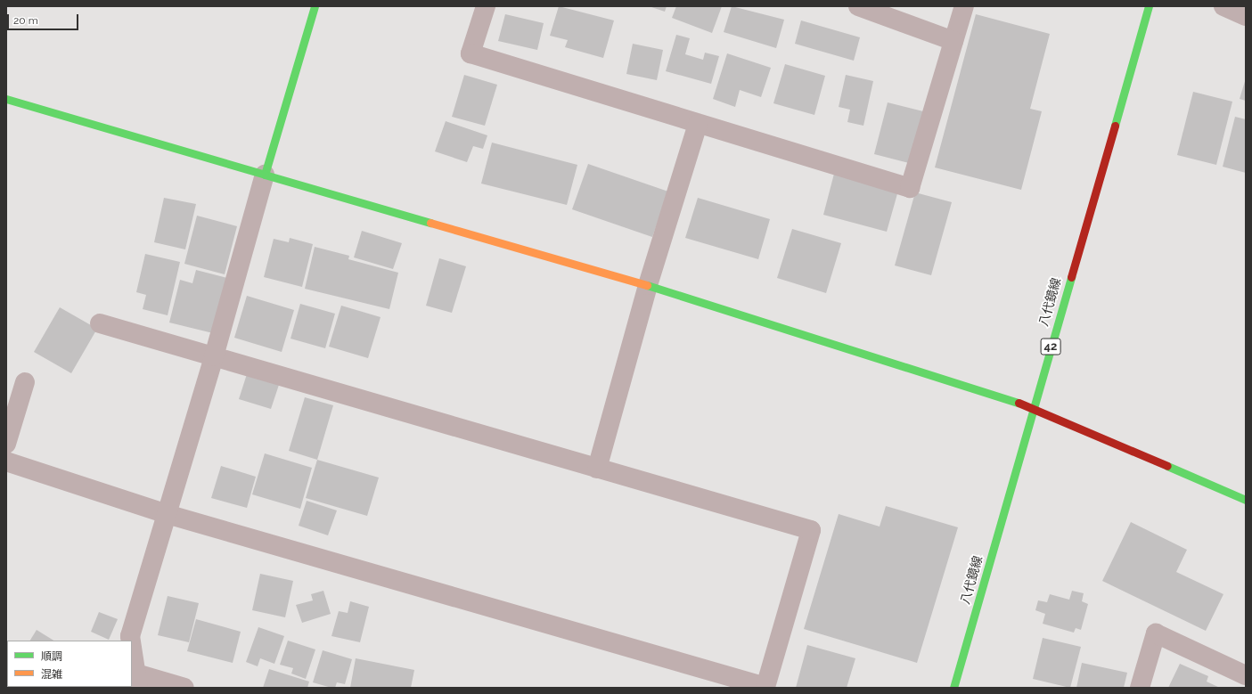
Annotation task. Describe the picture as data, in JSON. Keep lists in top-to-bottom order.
{
  "streets": {
    "street": ["八代鏡線", "42"]
  },
  "legend": ["順調", "混雑"],
  "scale_bar": "20 m"
}
